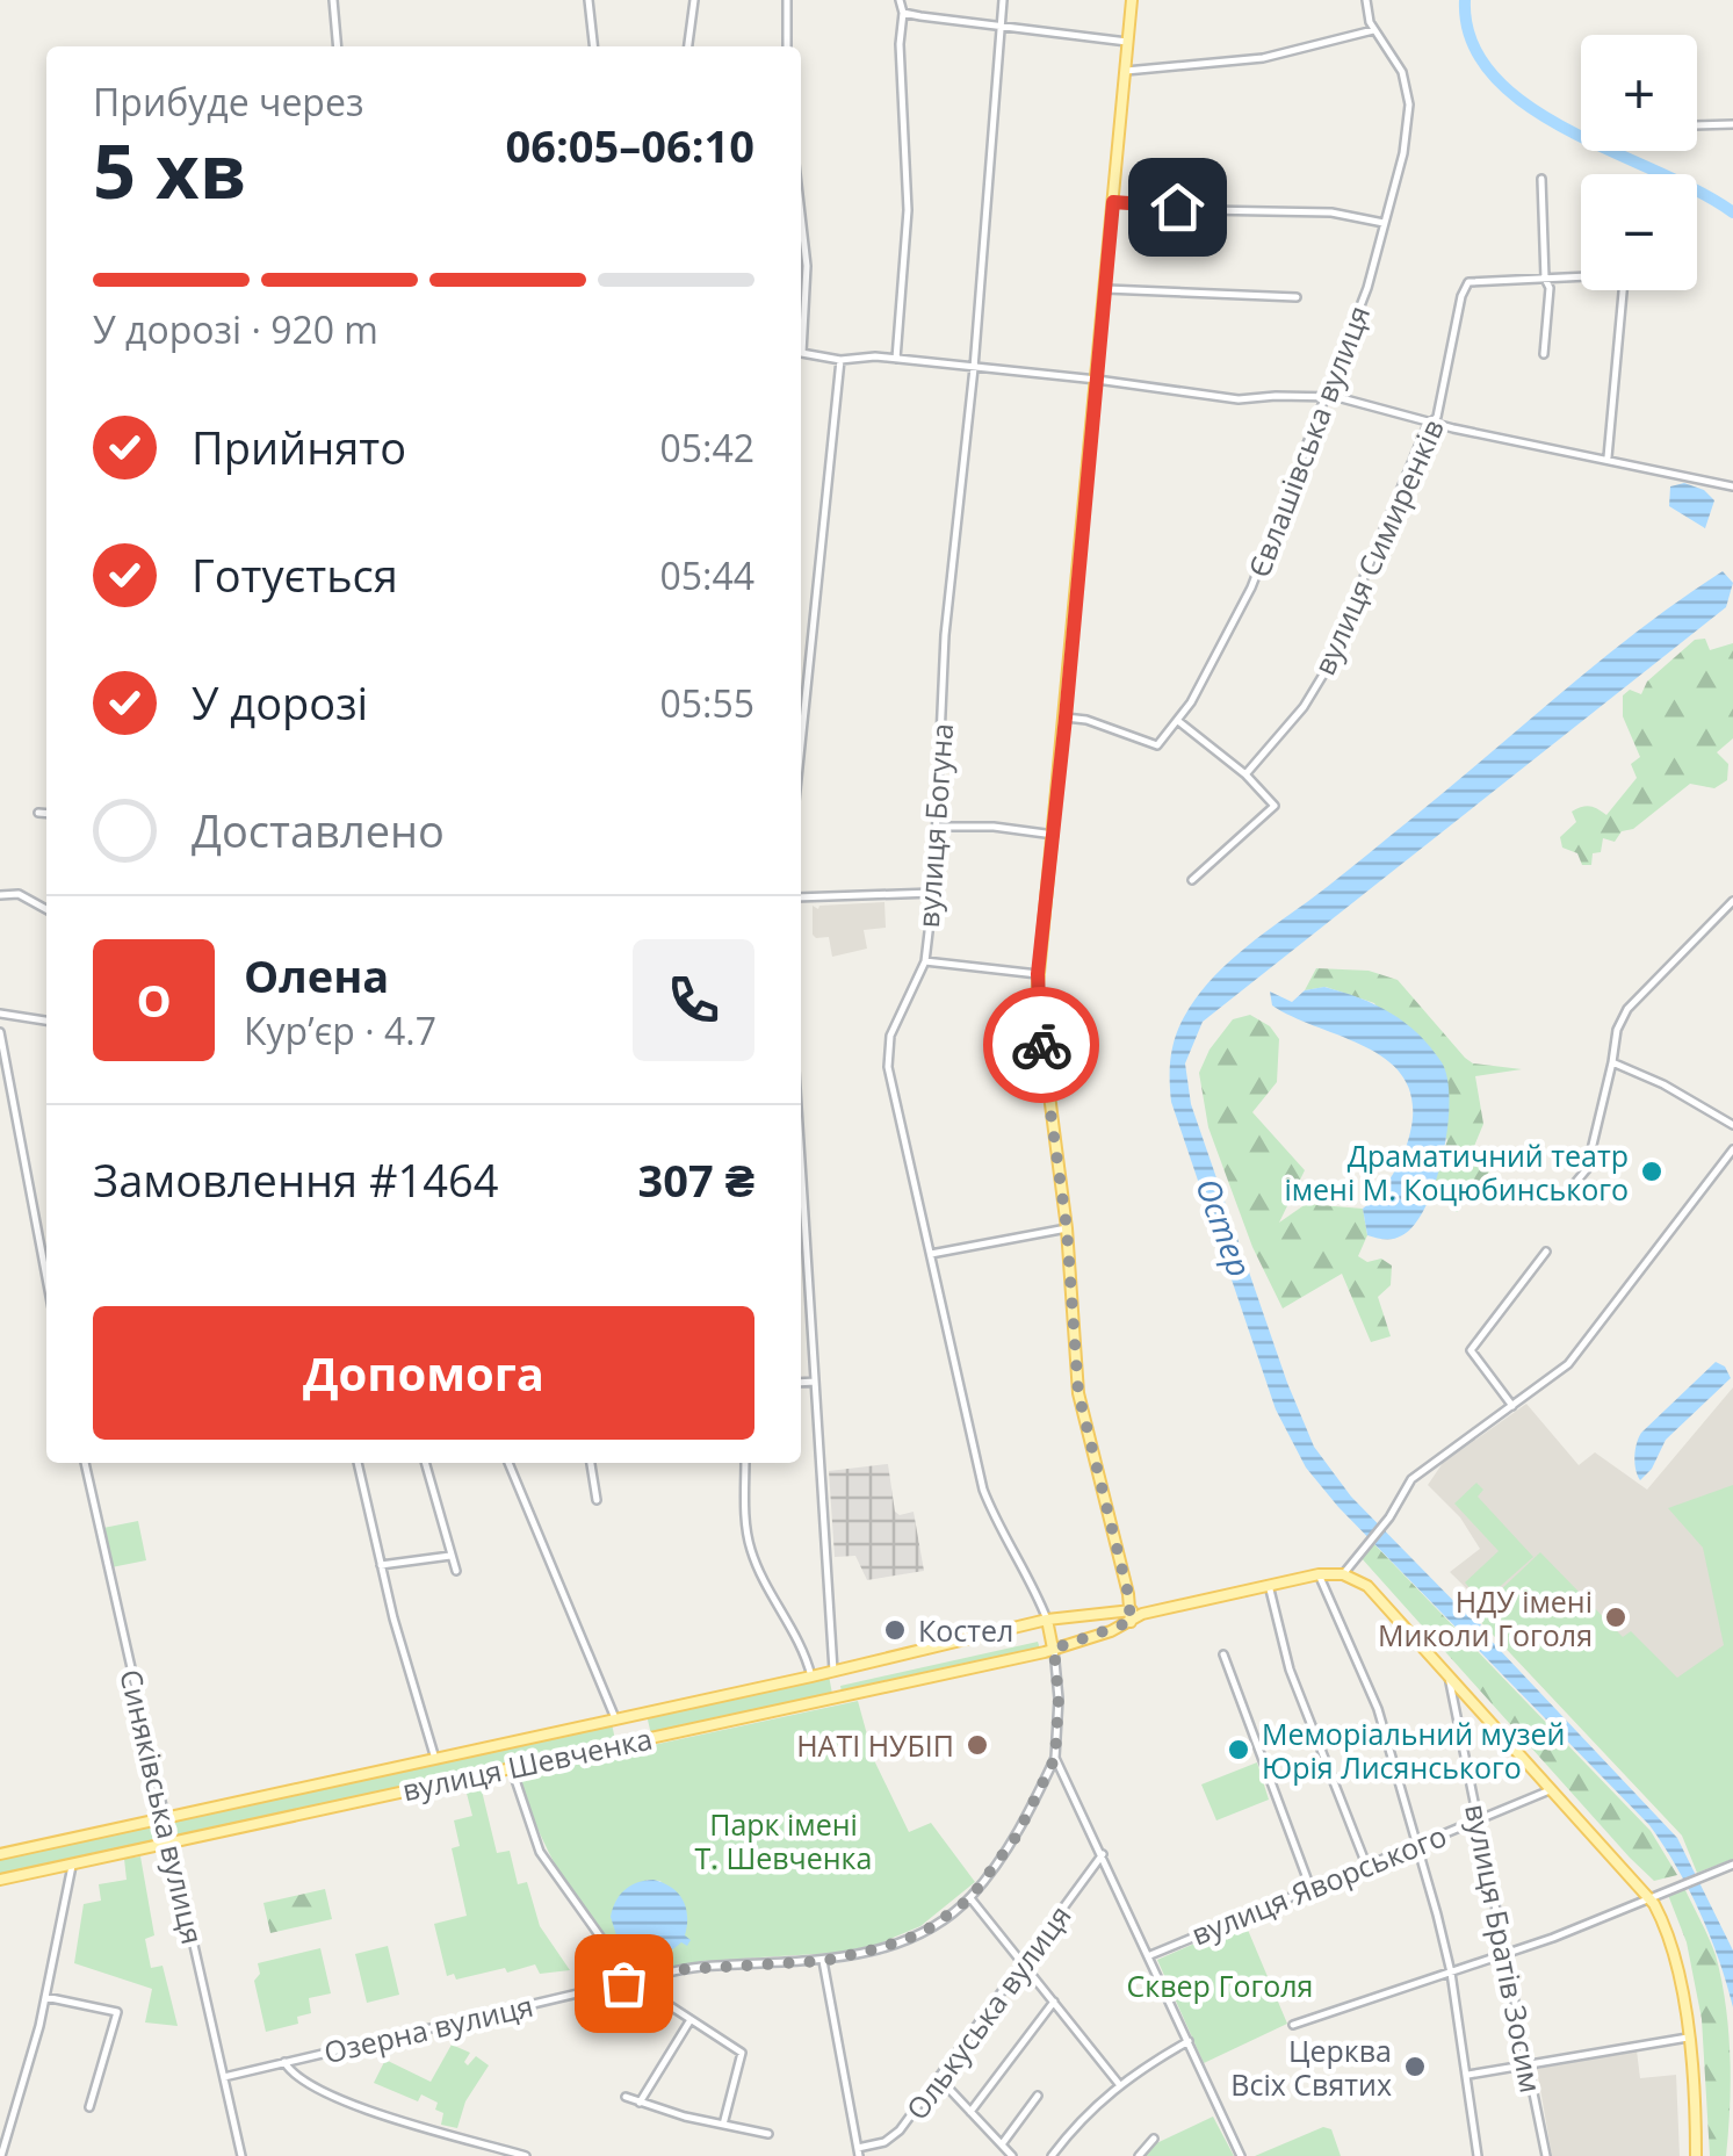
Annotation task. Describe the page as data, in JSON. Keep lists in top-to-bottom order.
{
  "streets": {
    "main road": ["вулиця Шевченка"],
    "street": [
      "Євлашівська вулиця",
      "вулиця Симиренків",
      "вулиця Богуна",
      "Синяківська вулиця",
      "вулиця Яворського",
      "вулиця Братів Зосим",
      "Олькуська вулиця",
      "Озерна вулиця"
    ]
  },
  "crossings": [
    ["вулиця Богуна", "вулиця Шевченка"],
    ["вулиця Шевченка", "Синяківська вулиця"],
    ["Синяківська вулиця", "Озерна вулиця"],
    ["вулиця Яворського", "вулиця Братів Зосим"]
  ],
  "water": ["Остер"],
  "parks": ["Парк імені Т. Шевченка", "Сквер Гоголя"],
  "places": [
    "Драматичний театр імені М. Коцюбинського",
    "НДУ імені Миколи Гоголя",
    "Костел",
    "НАТІ НУБІП",
    "Меморіальний музей Юрія Лисянського",
    "Церква Всіх Святих"
  ],
  "page": {
    "map_buttons": ["+", "−"],
    "heading": ["5 хв", "Прибуде через", "06:05–06:10"],
    "panel": [
      "Олена",
      "Кур’єр · 4.7",
      "Замовлення #1464",
      "307 ₴"
    ],
    "bar": "У дорозі · 920 m",
    "list": [
      ["Прийнято", "05:42"],
      ["Готується", "05:44"],
      ["У дорозі", "05:55"],
      "Доставлено"
    ],
    "round": "О",
    "buttons": "Допомога"
  }
}
